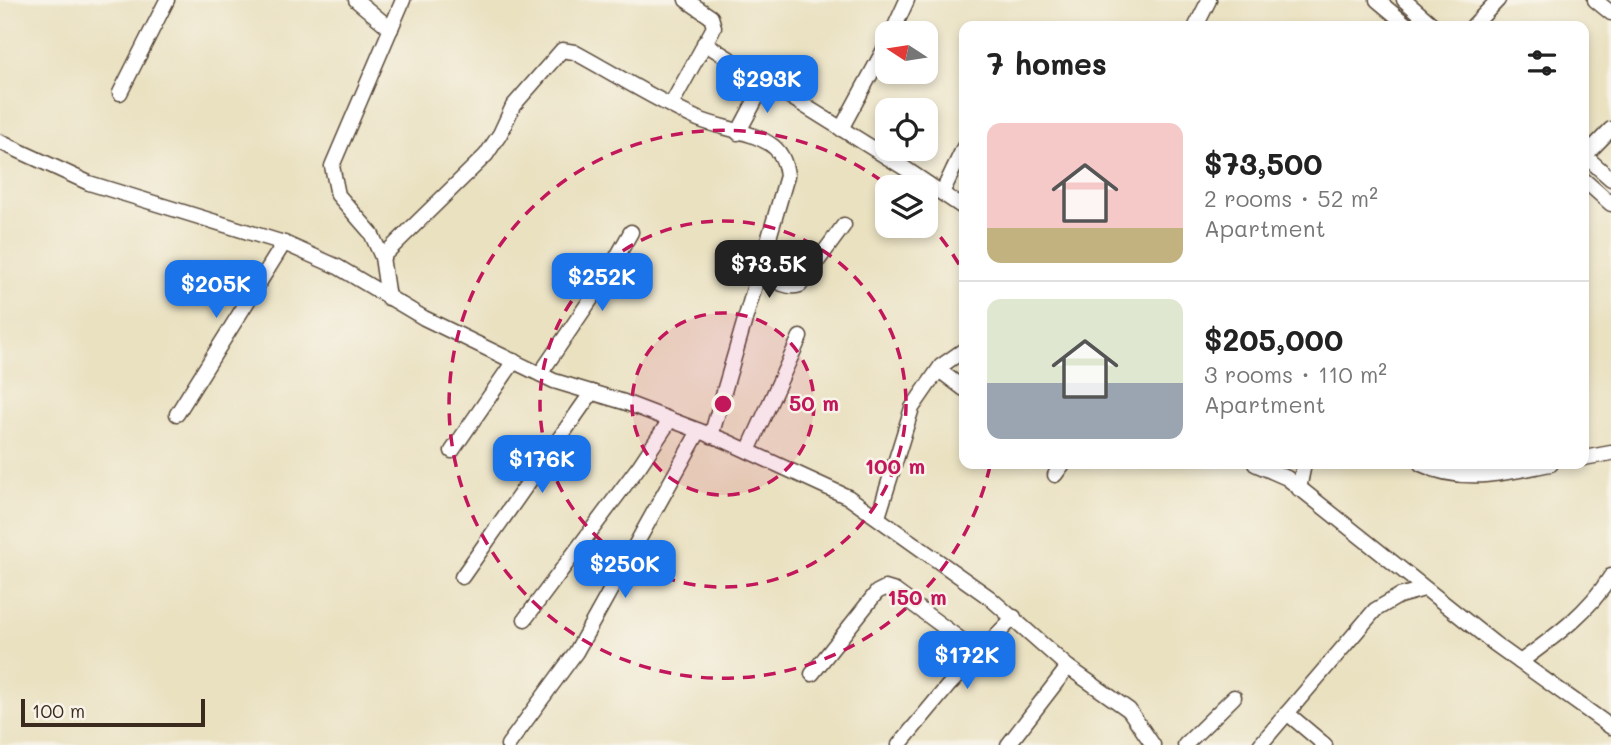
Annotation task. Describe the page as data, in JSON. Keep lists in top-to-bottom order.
{
  "scale_bar": "100 m",
  "north": "left",
  "page": {
    "heading": "7 homes",
    "price": [
      "$293K",
      "$73.5K",
      "$252K",
      "$205K",
      "$176K",
      "$250K",
      "$172K"
    ],
    "list": [
      {
        "name": "$73,500",
        "note": "2 rooms · 52 m² · Apartment"
      },
      {
        "name": "$205,000",
        "note": "3 rooms · 110 m² · Apartment"
      }
    ],
    "scale": "100 m"
  },
  "rings": ["50 m", "100 m", "150 m"]
}
